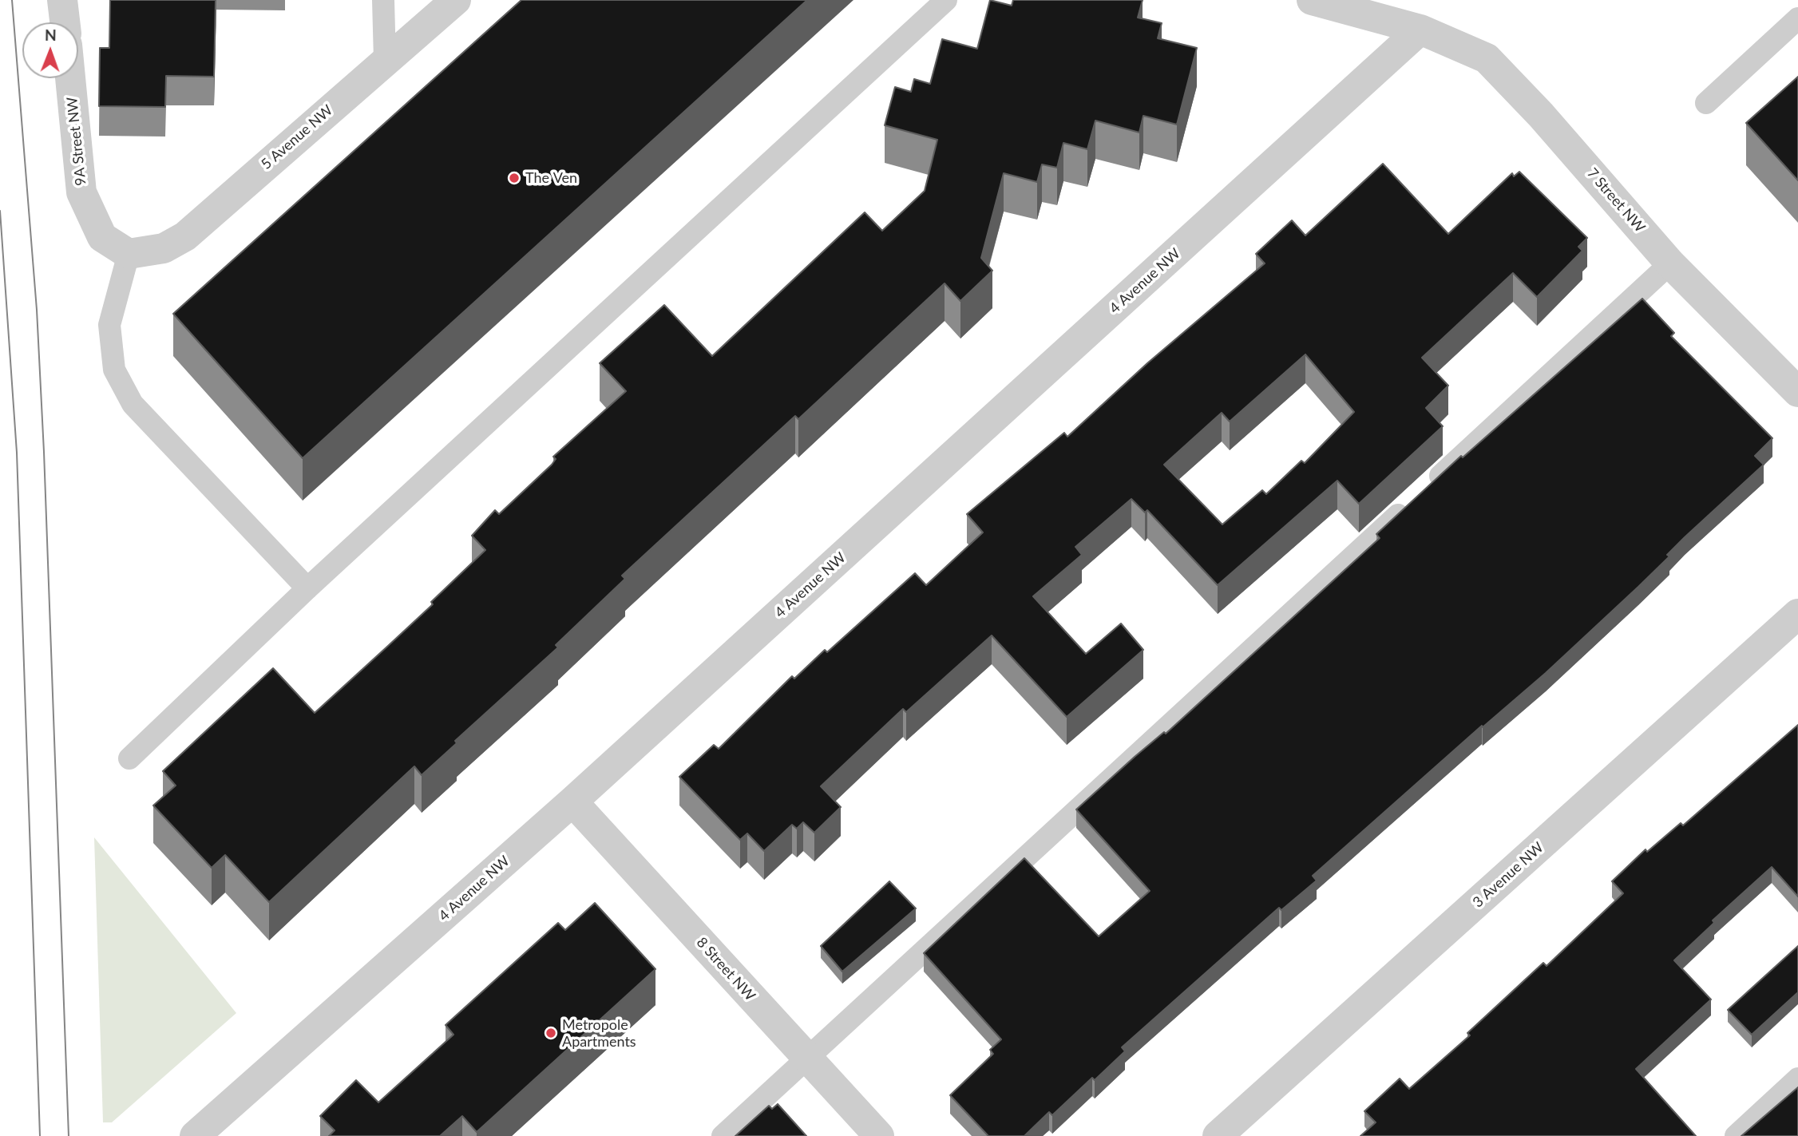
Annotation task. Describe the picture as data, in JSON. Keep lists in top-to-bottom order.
{
  "streets": {
    "street": [
      "5 Avenue NW",
      "9A Street NW",
      "7 Street NW",
      "4 Avenue NW",
      "3 Avenue NW",
      "8 Street NW"
    ]
  },
  "crossings": [
    ["5 Avenue NW", "9A Street NW"],
    ["7 Street NW", "4 Avenue NW"],
    ["4 Avenue NW", "8 Street NW"]
  ],
  "places": ["The Ven", "Metropole Apartments"],
  "north": "top"
}
